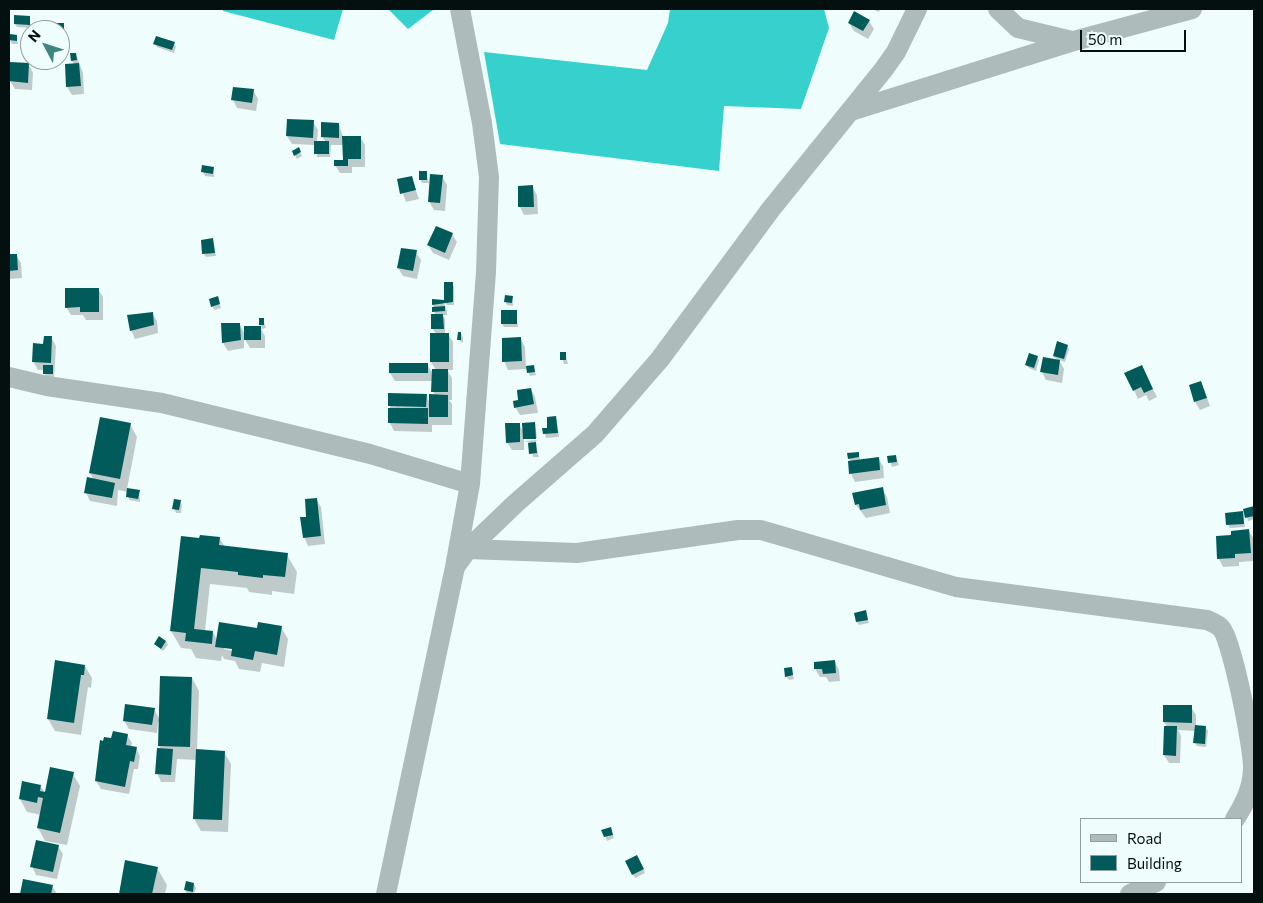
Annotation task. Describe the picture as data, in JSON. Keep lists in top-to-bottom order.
{
  "legend": ["Road", "Building"],
  "scale_bar": "50 m",
  "north": "top left"
}
